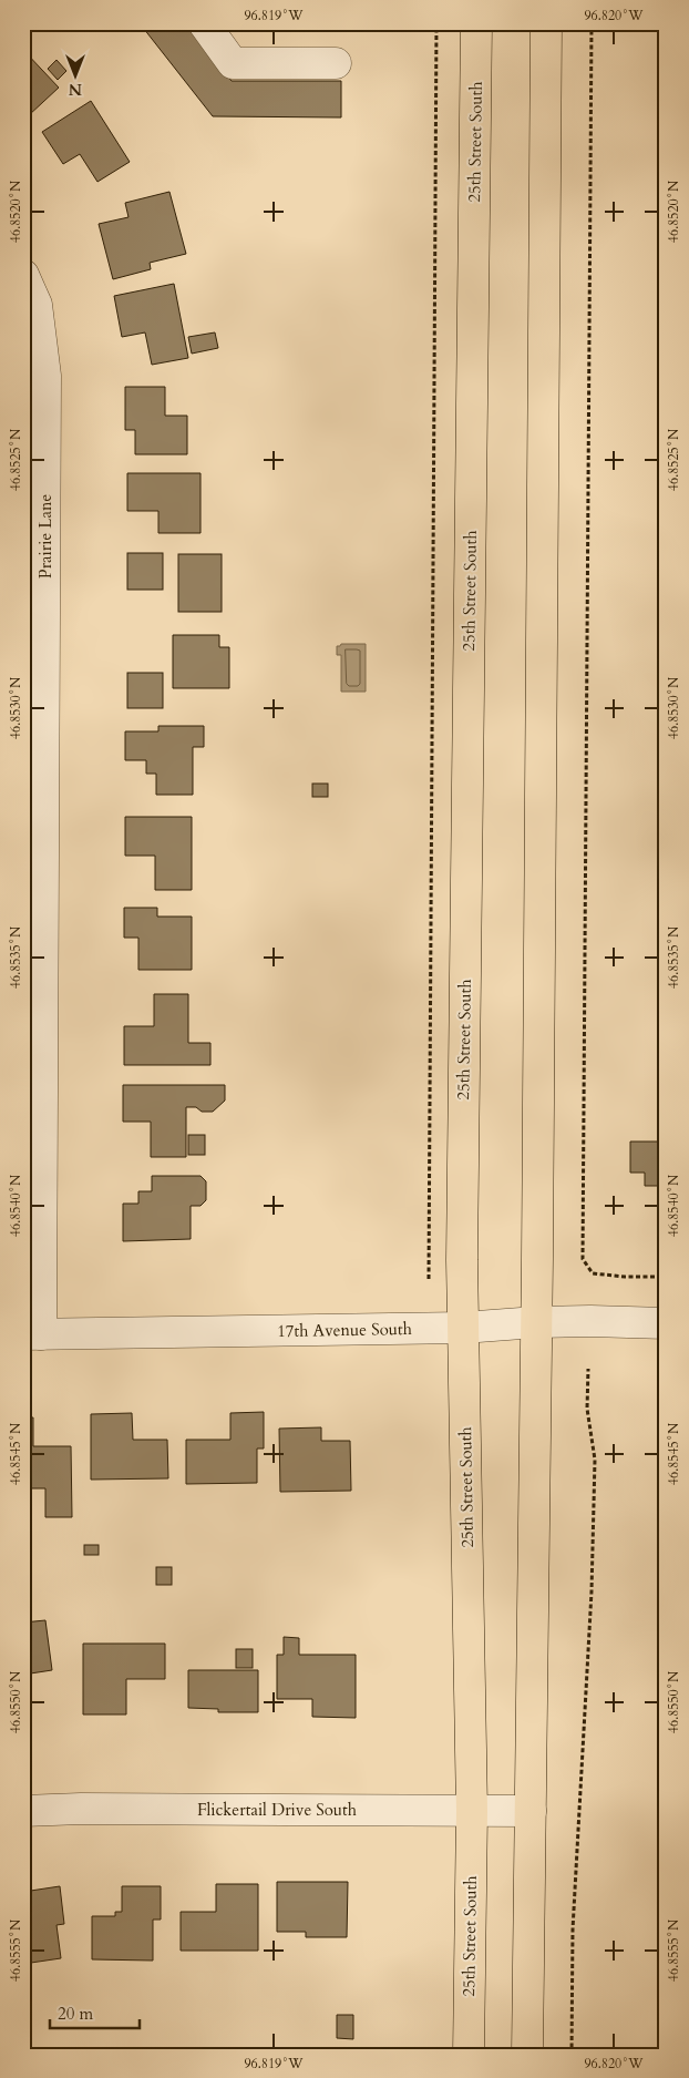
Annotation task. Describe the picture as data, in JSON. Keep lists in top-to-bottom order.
{
  "streets": {
    "main road": ["25th Street South"],
    "street": ["Prairie Lane", "17th Avenue South", "Flickertail Drive South"]
  },
  "crossings": [
    ["25th Street South", "17th Avenue South"],
    ["25th Street South", "Flickertail Drive South"],
    ["Prairie Lane", "17th Avenue South"]
  ],
  "scale_bar": "20 m",
  "north": "bottom",
  "coordinates": [
    "96.819°W",
    "96.820°W",
    "46.8520°N",
    "46.8525°N",
    "46.8530°N",
    "46.8535°N",
    "46.8540°N",
    "46.8545°N",
    "46.8550°N",
    "46.8555°N"
  ]
}
